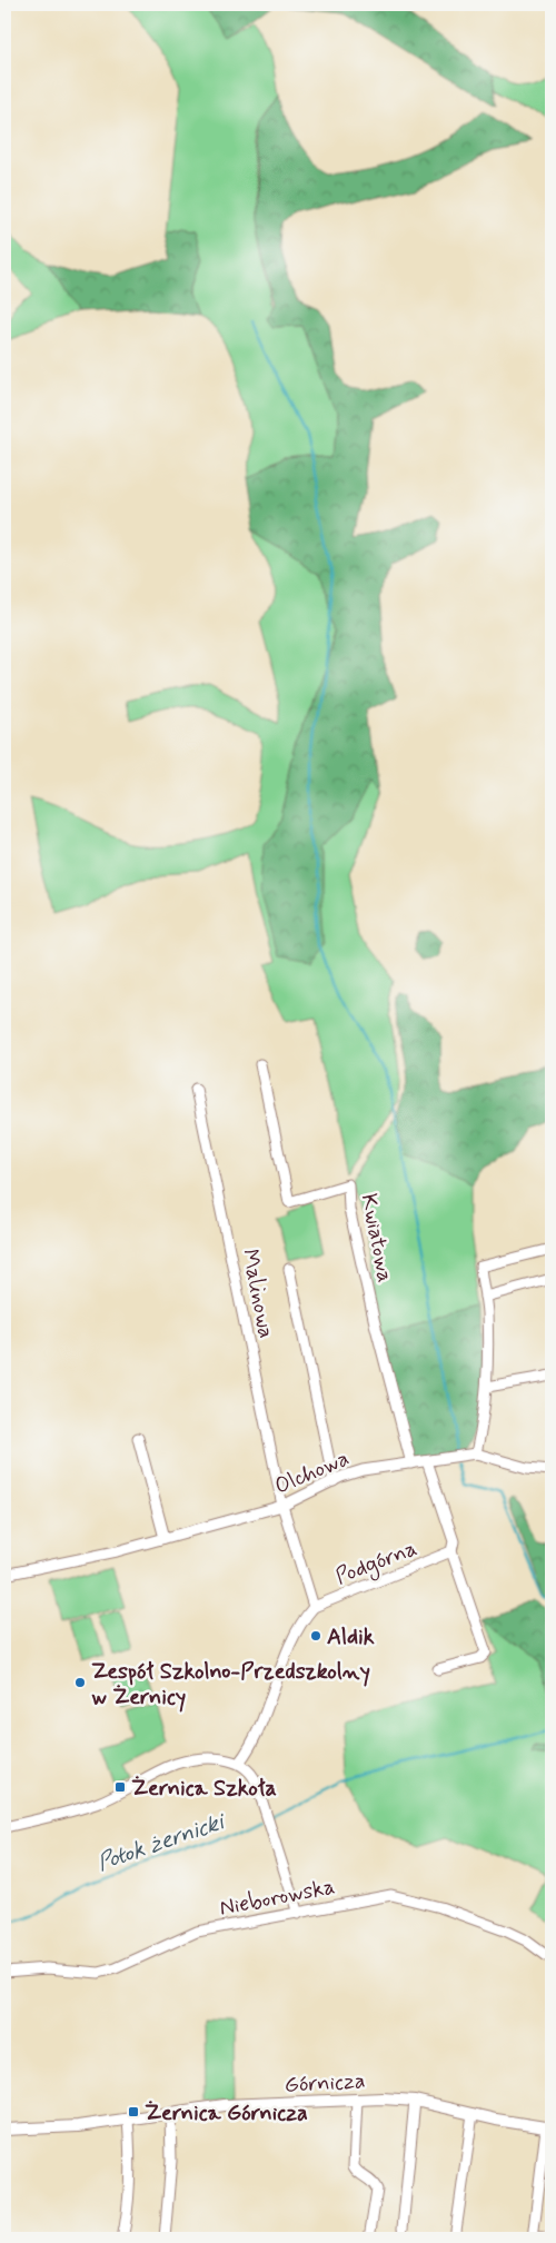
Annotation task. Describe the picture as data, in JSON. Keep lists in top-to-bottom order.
{
  "streets": {
    "street": [
      "Kwiatowa",
      "Malinowa",
      "Olchowa",
      "Podgórna",
      "Nieborowska",
      "Górnicza"
    ]
  },
  "crossings": [
    ["Kwiatowa", "Olchowa"],
    ["Malinowa", "Olchowa"],
    ["Malinowa", "Podgórna"],
    ["Olchowa", "Podgórna"]
  ],
  "water": ["Potok żernicki"],
  "places": {
    "other": ["Aldik", "Zespół Szkolno-Przedszkolny w Żernicy"],
    "transit": ["Żernica Szkoła", "Żernica Górnicza"]
  }
}
